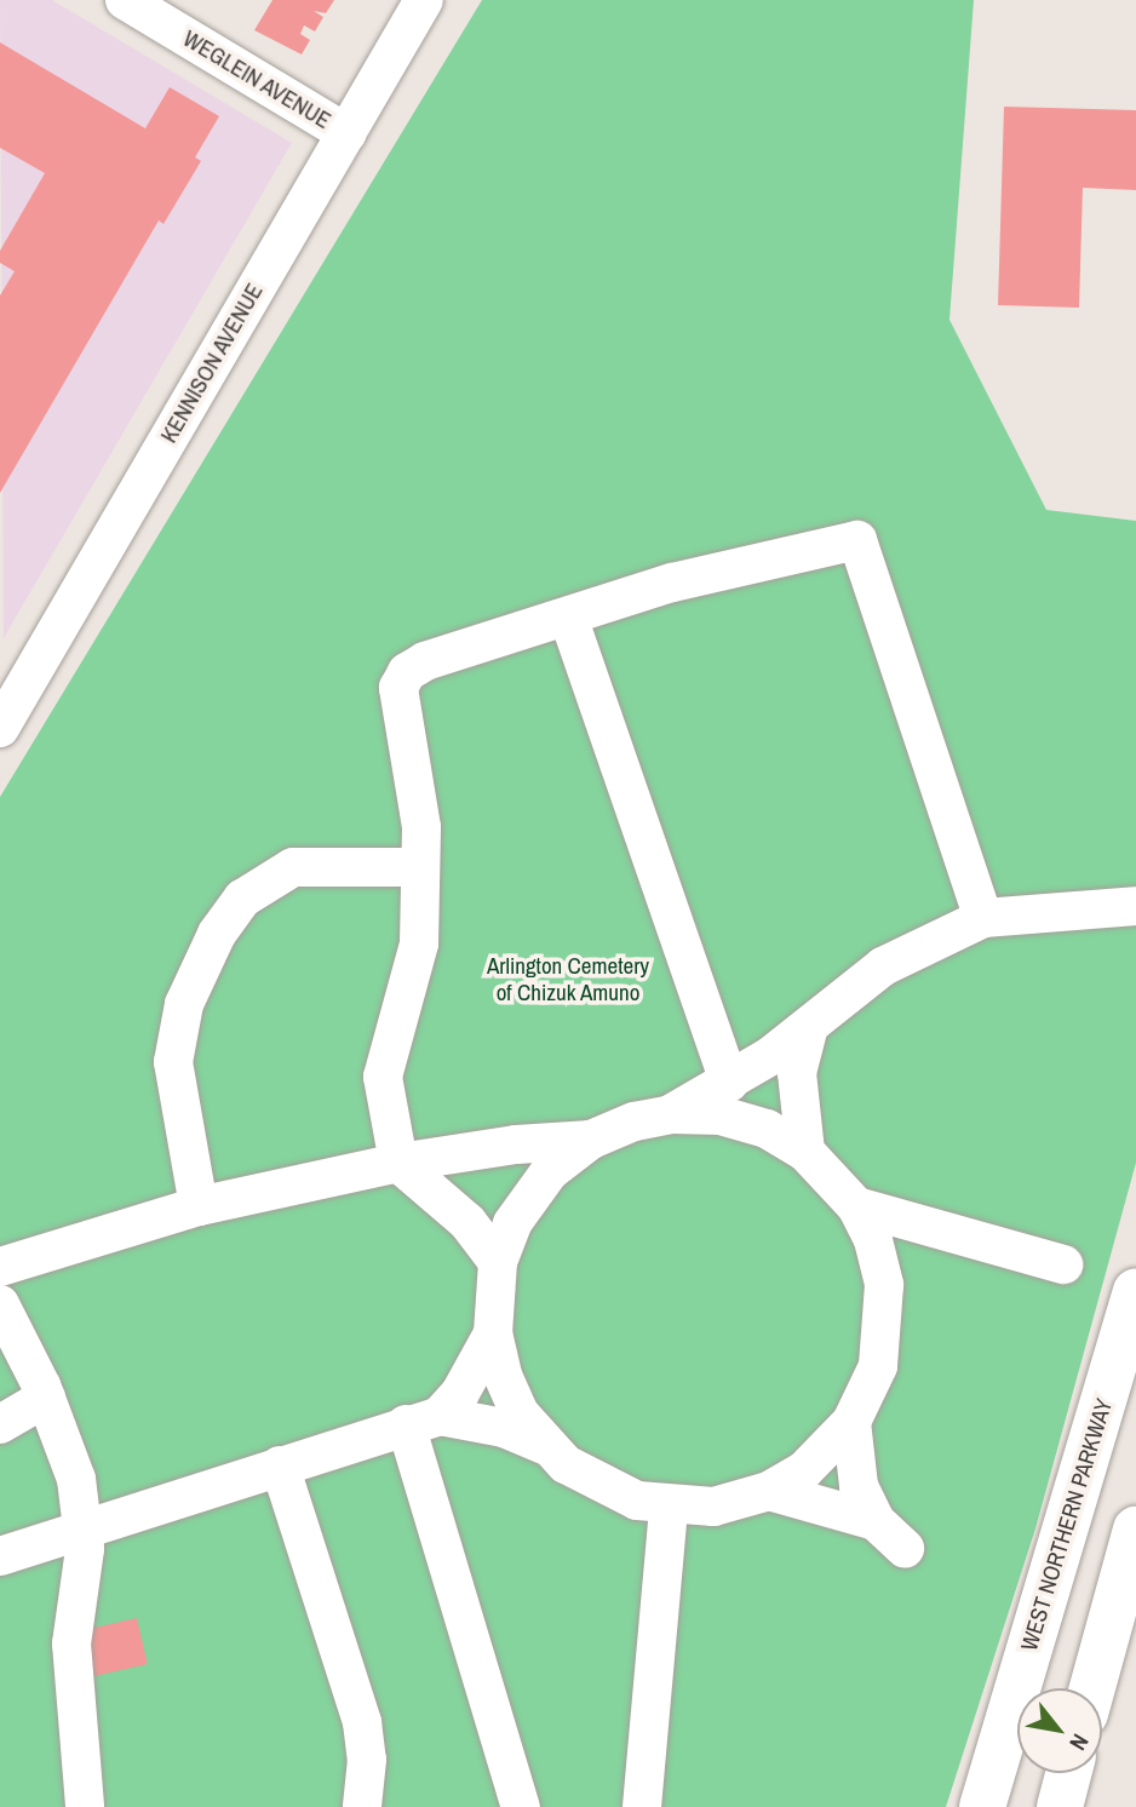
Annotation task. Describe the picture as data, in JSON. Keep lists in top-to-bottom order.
{
  "streets": {
    "main road": ["WEST NORTHERN PARKWAY"],
    "street": ["WEGLEIN AVENUE", "KENNISON AVENUE"]
  },
  "crossings": [
    ["WEGLEIN AVENUE", "KENNISON AVENUE"]
  ],
  "parks": ["Arlington Cemetery of Chizuk Amuno"],
  "north": "bottom right"
}
